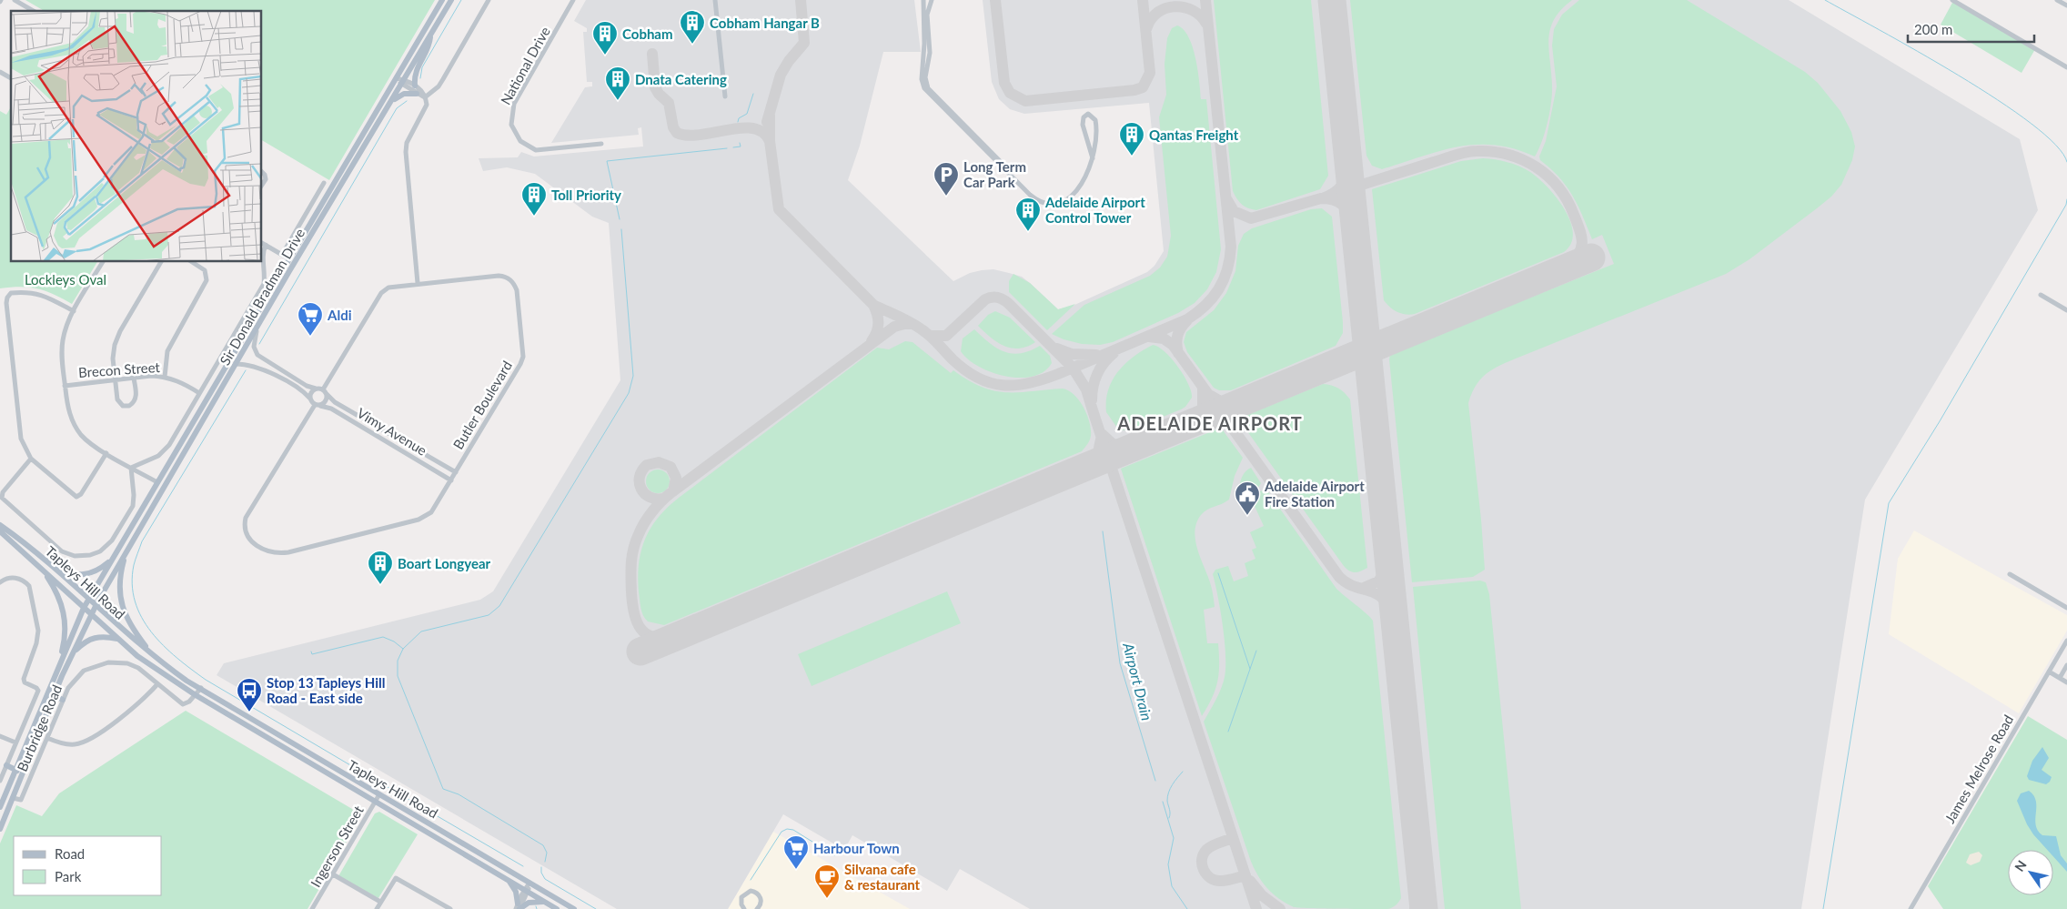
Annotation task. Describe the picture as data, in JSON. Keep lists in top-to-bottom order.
{
  "streets": {
    "main road": ["Sir Donald Bradman Drive", "Tapleys Hill Road", "Burbridge Road"],
    "street": [
      "National Drive",
      "Brecon Street",
      "Butler Boulevard",
      "Vimy Avenue",
      "James Melrose Road",
      "Ingerson Street"
    ]
  },
  "crossings": [
    ["Sir Donald Bradman Drive", "Brecon Street"],
    ["Sir Donald Bradman Drive", "Tapleys Hill Road"],
    ["Sir Donald Bradman Drive", "Burbridge Road"],
    ["Butler Boulevard", "Vimy Avenue"],
    ["Tapleys Hill Road", "Burbridge Road"],
    ["Tapleys Hill Road", "Ingerson Street"]
  ],
  "districts": ["ADELAIDE AIRPORT"],
  "water": ["Airport Drain"],
  "parks": ["Lockleys Oval"],
  "places": {
    "building": [
      "Cobham Hangar B",
      "Cobham",
      "Dnata Catering",
      "Qantas Freight",
      "Toll Priority",
      "Adelaide Airport Control Tower",
      "Boart Longyear"
    ],
    "parking": ["Long Term Car Park"],
    "supermarket": ["Aldi", "Harbour Town"],
    "public building": ["Adelaide Airport Fire Station"],
    "bus stop": ["Stop 13 Tapleys Hill Road - East side"],
    "cafe": ["Silvana cafe & restaurant"]
  },
  "legend": ["Road", "Park"],
  "scale_bar": "200 m",
  "north": "top left"
}
